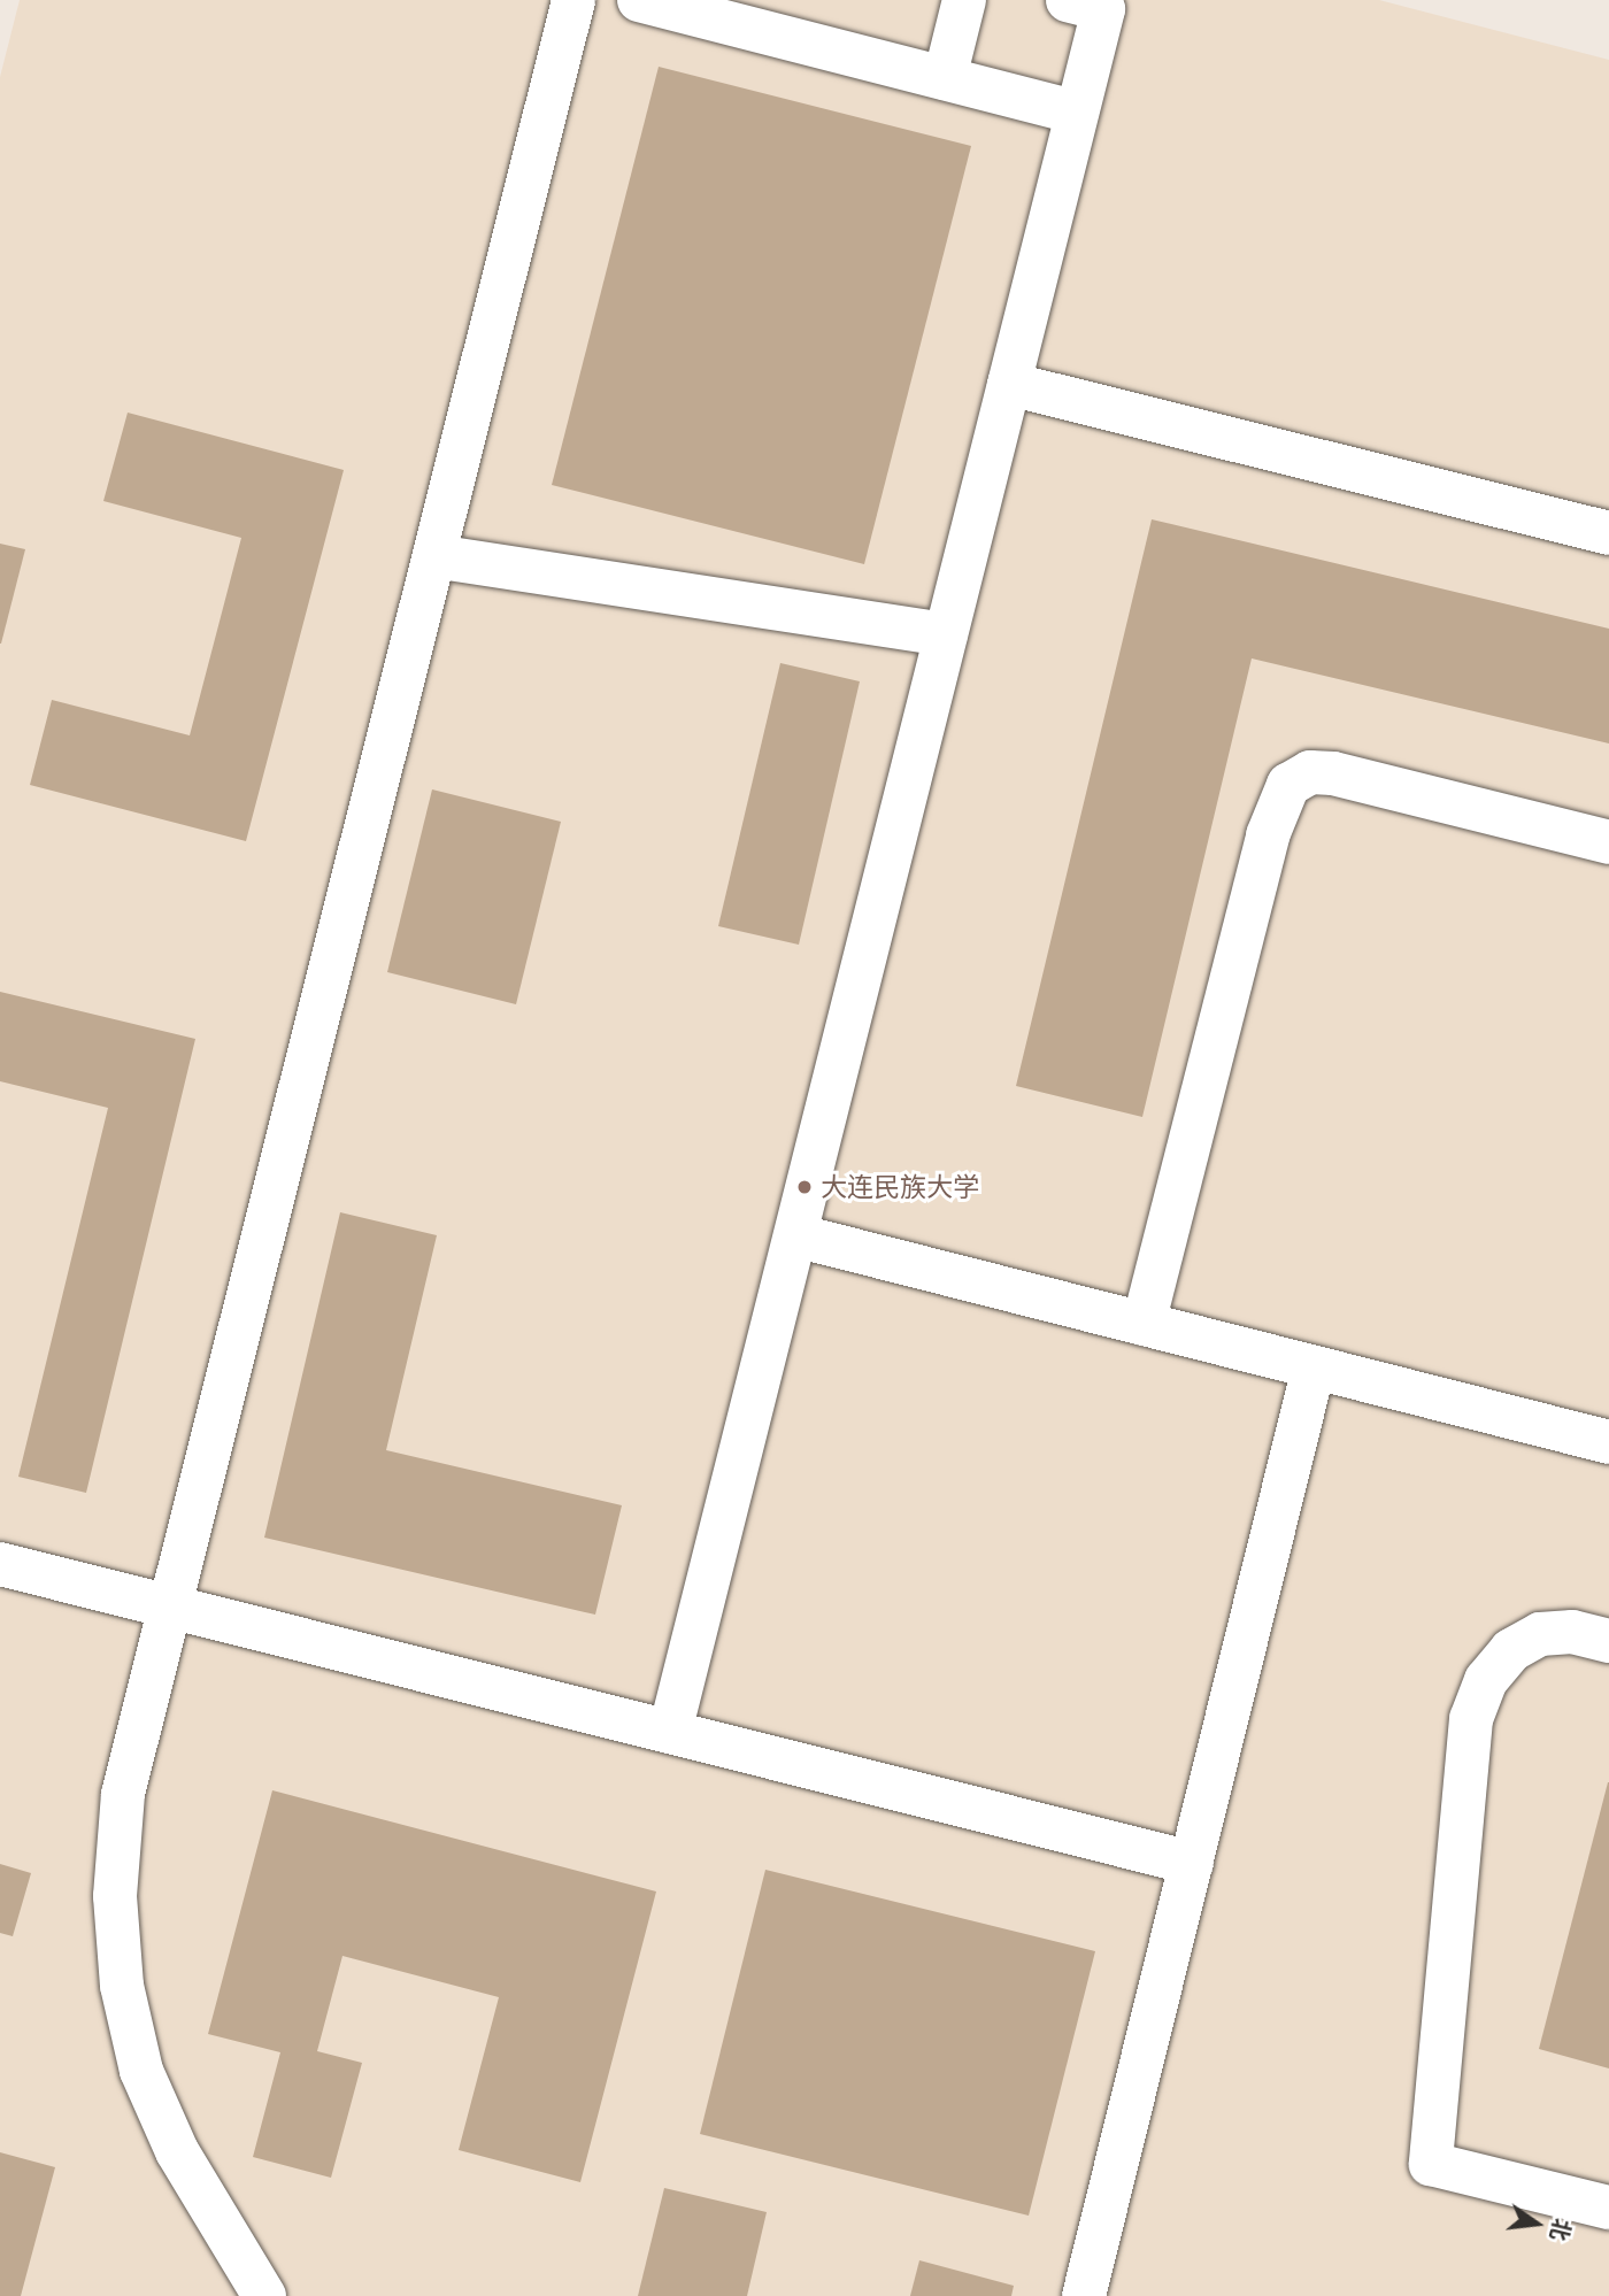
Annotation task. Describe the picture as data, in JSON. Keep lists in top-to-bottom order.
{
  "places": ["大连民族大学"],
  "north": "right"
}
